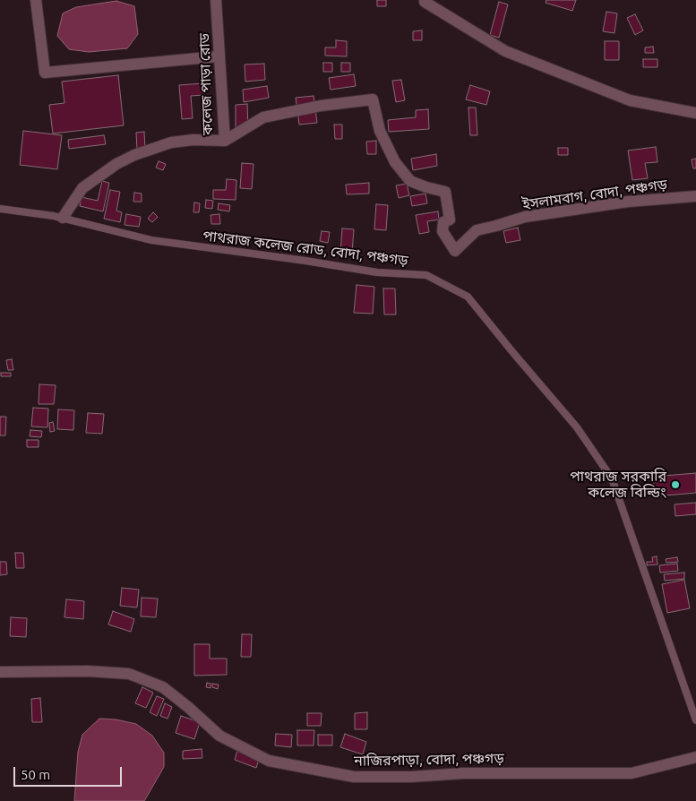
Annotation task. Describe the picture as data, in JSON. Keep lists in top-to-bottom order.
{
  "streets": {
    "street": ["কলেজ পাড়া রোড", "ইসলামবাগ, বোদা, পঞ্চগড়", "নাজিরপাড়া, বোদা, পঞ্চগড়"],
    "lane": ["পাথরাজ কলেজ রোড, বোদা, পঞ্চগড়"]
  },
  "crossings": [
    ["কলেজ পাড়া রোড", "ইসলামবাগ, বোদা, পঞ্চগড়"],
    ["কলেজ পাড়া রোড", "পাথরাজ কলেজ রোড, বোদা, পঞ্চগড়"]
  ],
  "places": ["পাথরাজ সরকারি কলেজ বিল্ডিং"],
  "scale_bar": "50 m"
}
